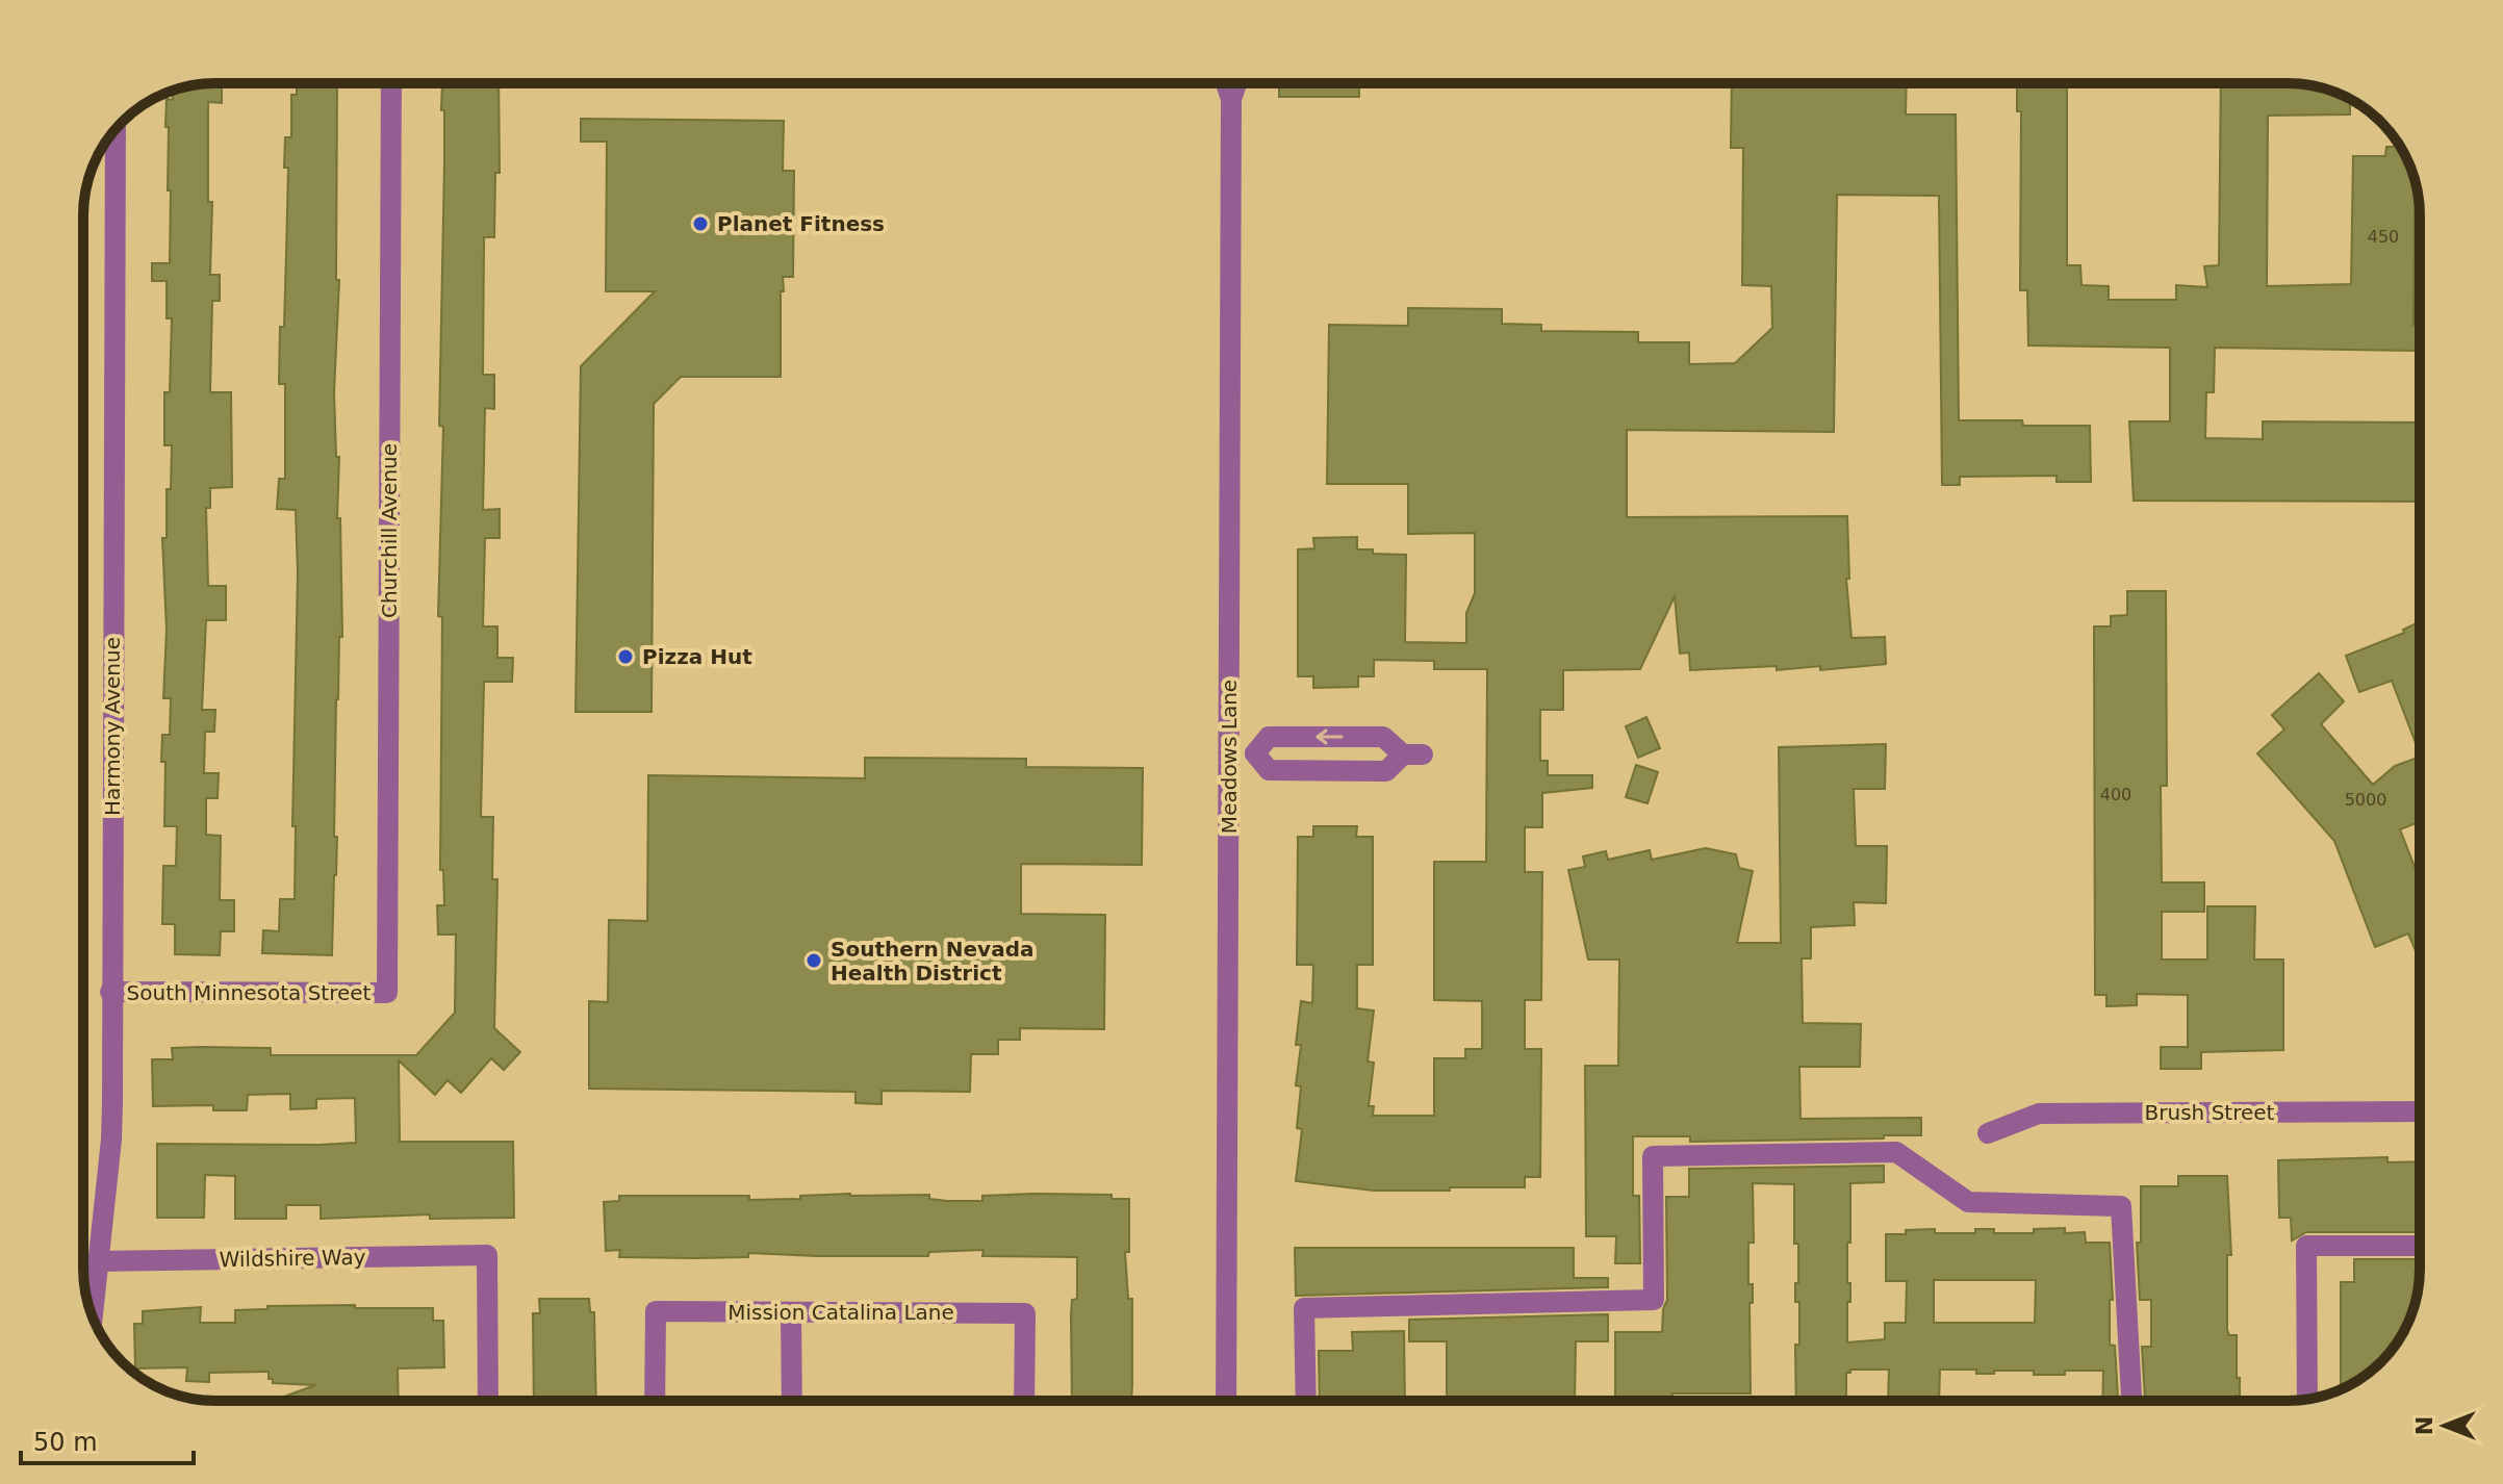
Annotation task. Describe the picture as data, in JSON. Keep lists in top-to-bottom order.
{
  "streets": {
    "street": [
      "Churchill Avenue",
      "Harmony Avenue",
      "Meadows Lane",
      "South Minnesota Street",
      "Brush Street",
      "Wildshire Way",
      "Mission Catalina Lane"
    ]
  },
  "crossings": [
    ["Churchill Avenue", "South Minnesota Street"],
    ["Harmony Avenue", "South Minnesota Street"],
    ["Harmony Avenue", "Wildshire Way"]
  ],
  "places": ["Planet Fitness", "Pizza Hut", "Southern Nevada Health District"],
  "house_numbers": ["450", "400", "5000"],
  "scale_bar": "50 m",
  "north": "left"
}
